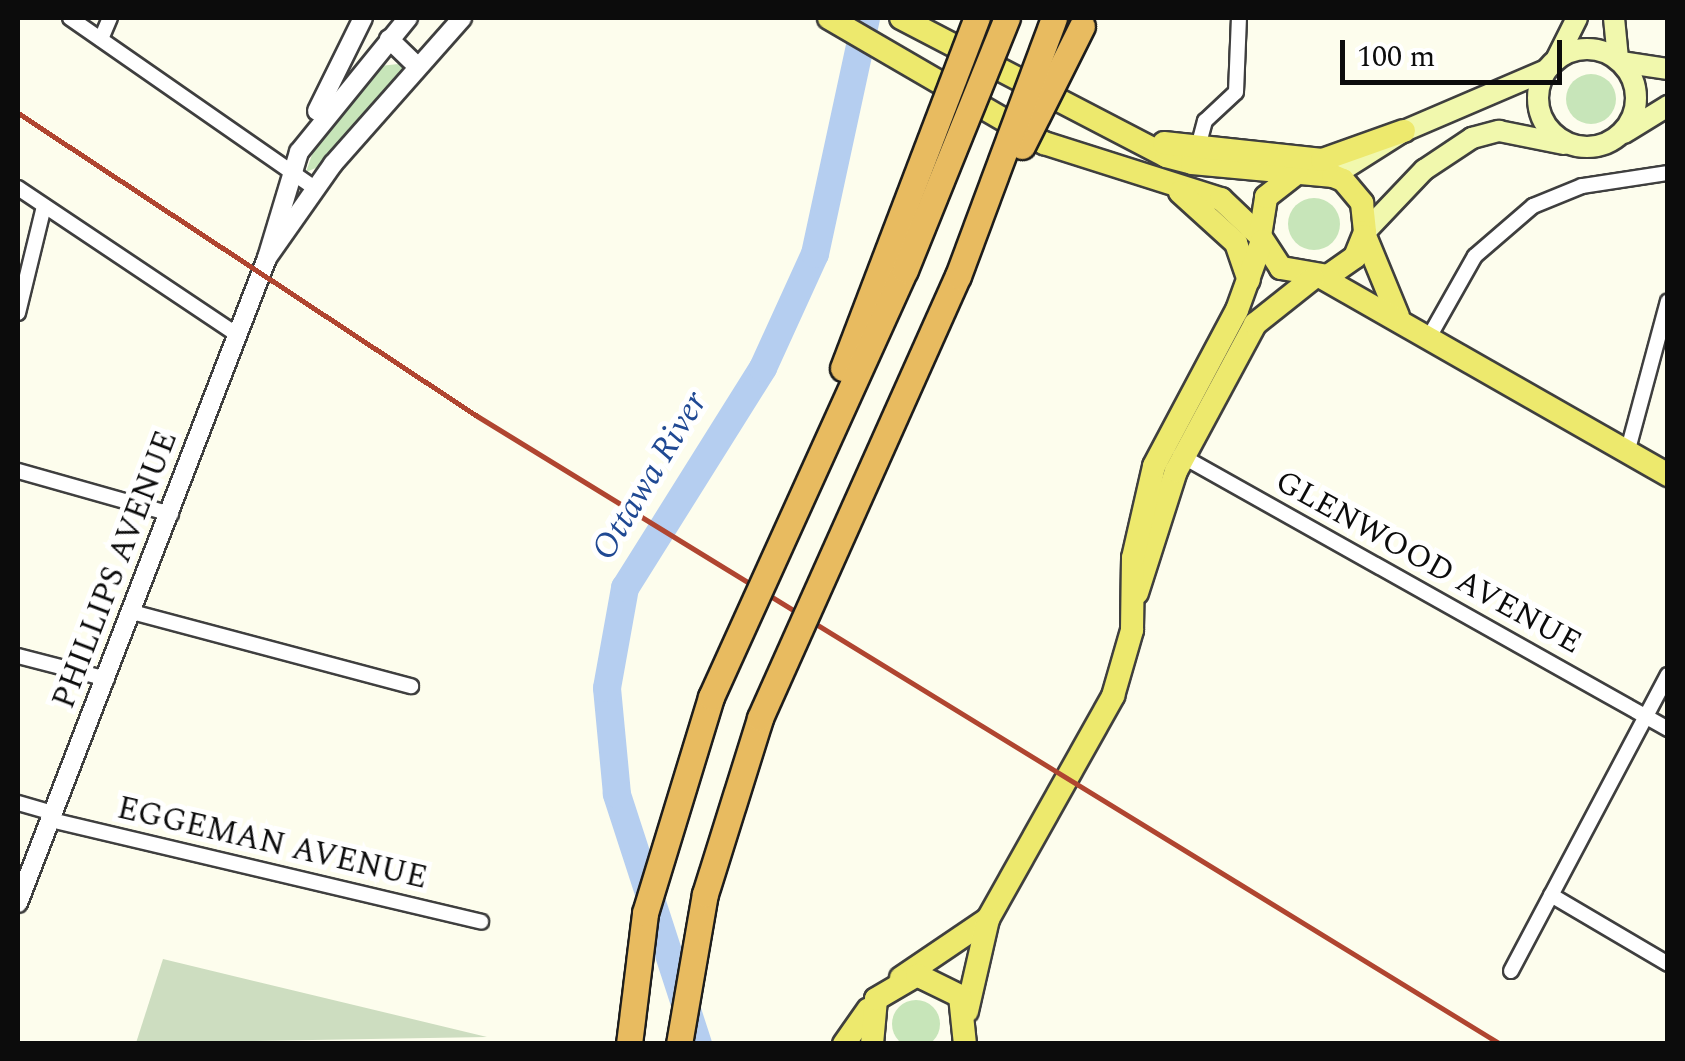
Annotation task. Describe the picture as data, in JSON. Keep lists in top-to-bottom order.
{
  "streets": {
    "street": ["GLENWOOD AVENUE", "PHILLIPS AVENUE", "EGGEMAN AVENUE"]
  },
  "crossings": [
    ["PHILLIPS AVENUE", "EGGEMAN AVENUE"]
  ],
  "water": ["Ottawa River"],
  "scale_bar": "100 m"
}
